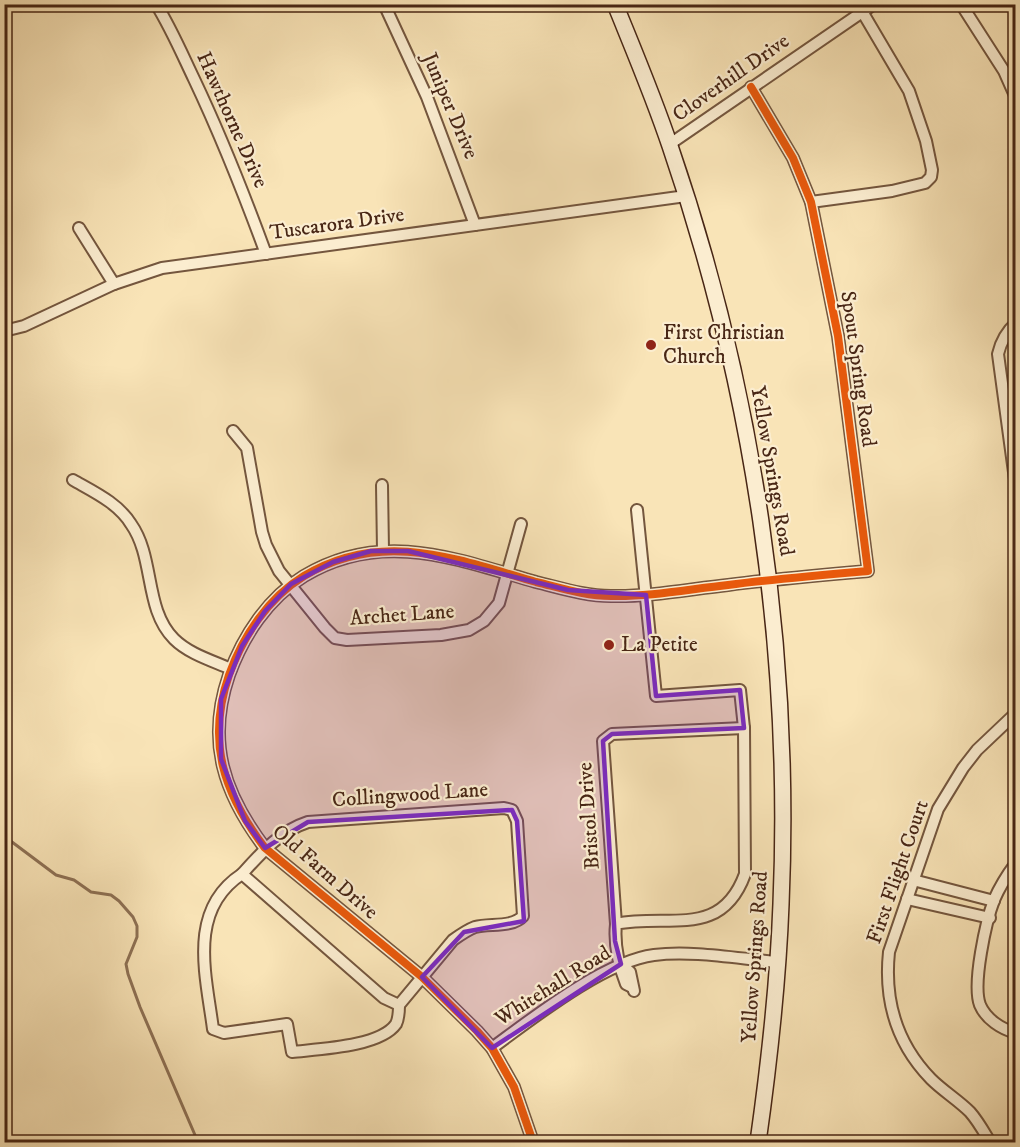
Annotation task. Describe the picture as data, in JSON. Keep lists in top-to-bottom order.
{
  "streets": {
    "main road": ["Yellow Springs Road"],
    "street": [
      "Cloverhill Drive",
      "Juniper Drive",
      "Hawthorne Drive",
      "Tuscarora Drive",
      "Spout Spring Road",
      "Archet Lane",
      "Collingwood Lane",
      "Bristol Drive",
      "Old Farm Drive",
      "First Flight Court",
      "Whitehall Road"
    ]
  },
  "crossings": [
    ["Cloverhill Drive", "Spout Spring Road"],
    ["Cloverhill Drive", "Yellow Springs Road"],
    ["Juniper Drive", "Tuscarora Drive"],
    ["Hawthorne Drive", "Tuscarora Drive"],
    ["Tuscarora Drive", "Yellow Springs Road"],
    ["Spout Spring Road", "Yellow Springs Road"],
    ["Spout Spring Road", "Old Farm Drive"],
    ["Yellow Springs Road", "Old Farm Drive"],
    ["Yellow Springs Road", "Whitehall Road"],
    ["Archet Lane", "Old Farm Drive"],
    ["Collingwood Lane", "Old Farm Drive"],
    ["Bristol Drive", "Whitehall Road"],
    ["Old Farm Drive", "Whitehall Road"]
  ],
  "places": ["First Christian Church", "La Petite"]
}
